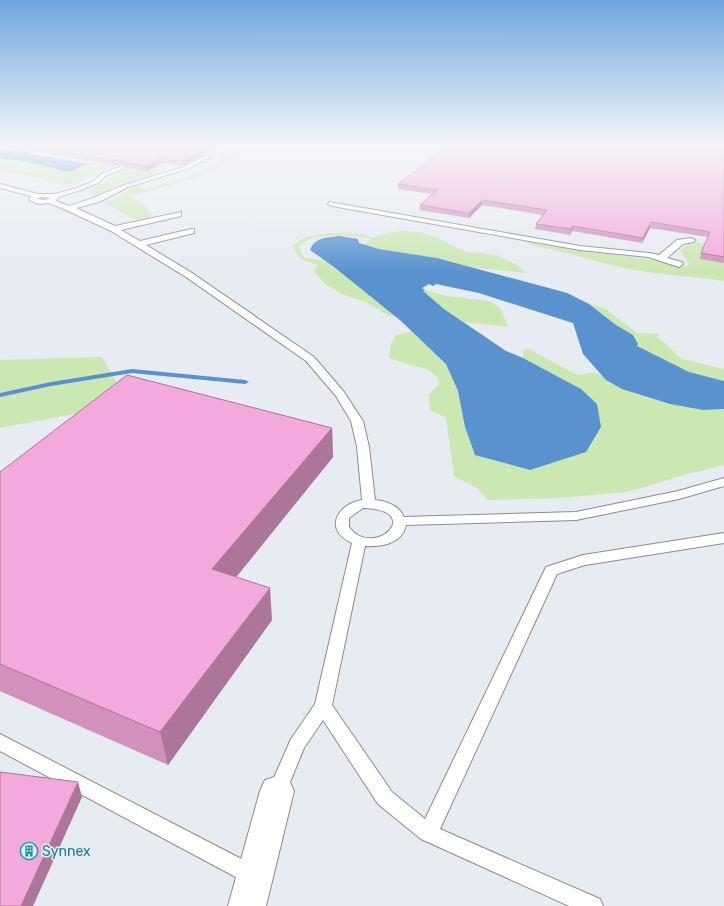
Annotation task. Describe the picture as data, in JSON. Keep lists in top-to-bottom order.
{
  "places": {
    "building": ["Synnex"]
  }
}
